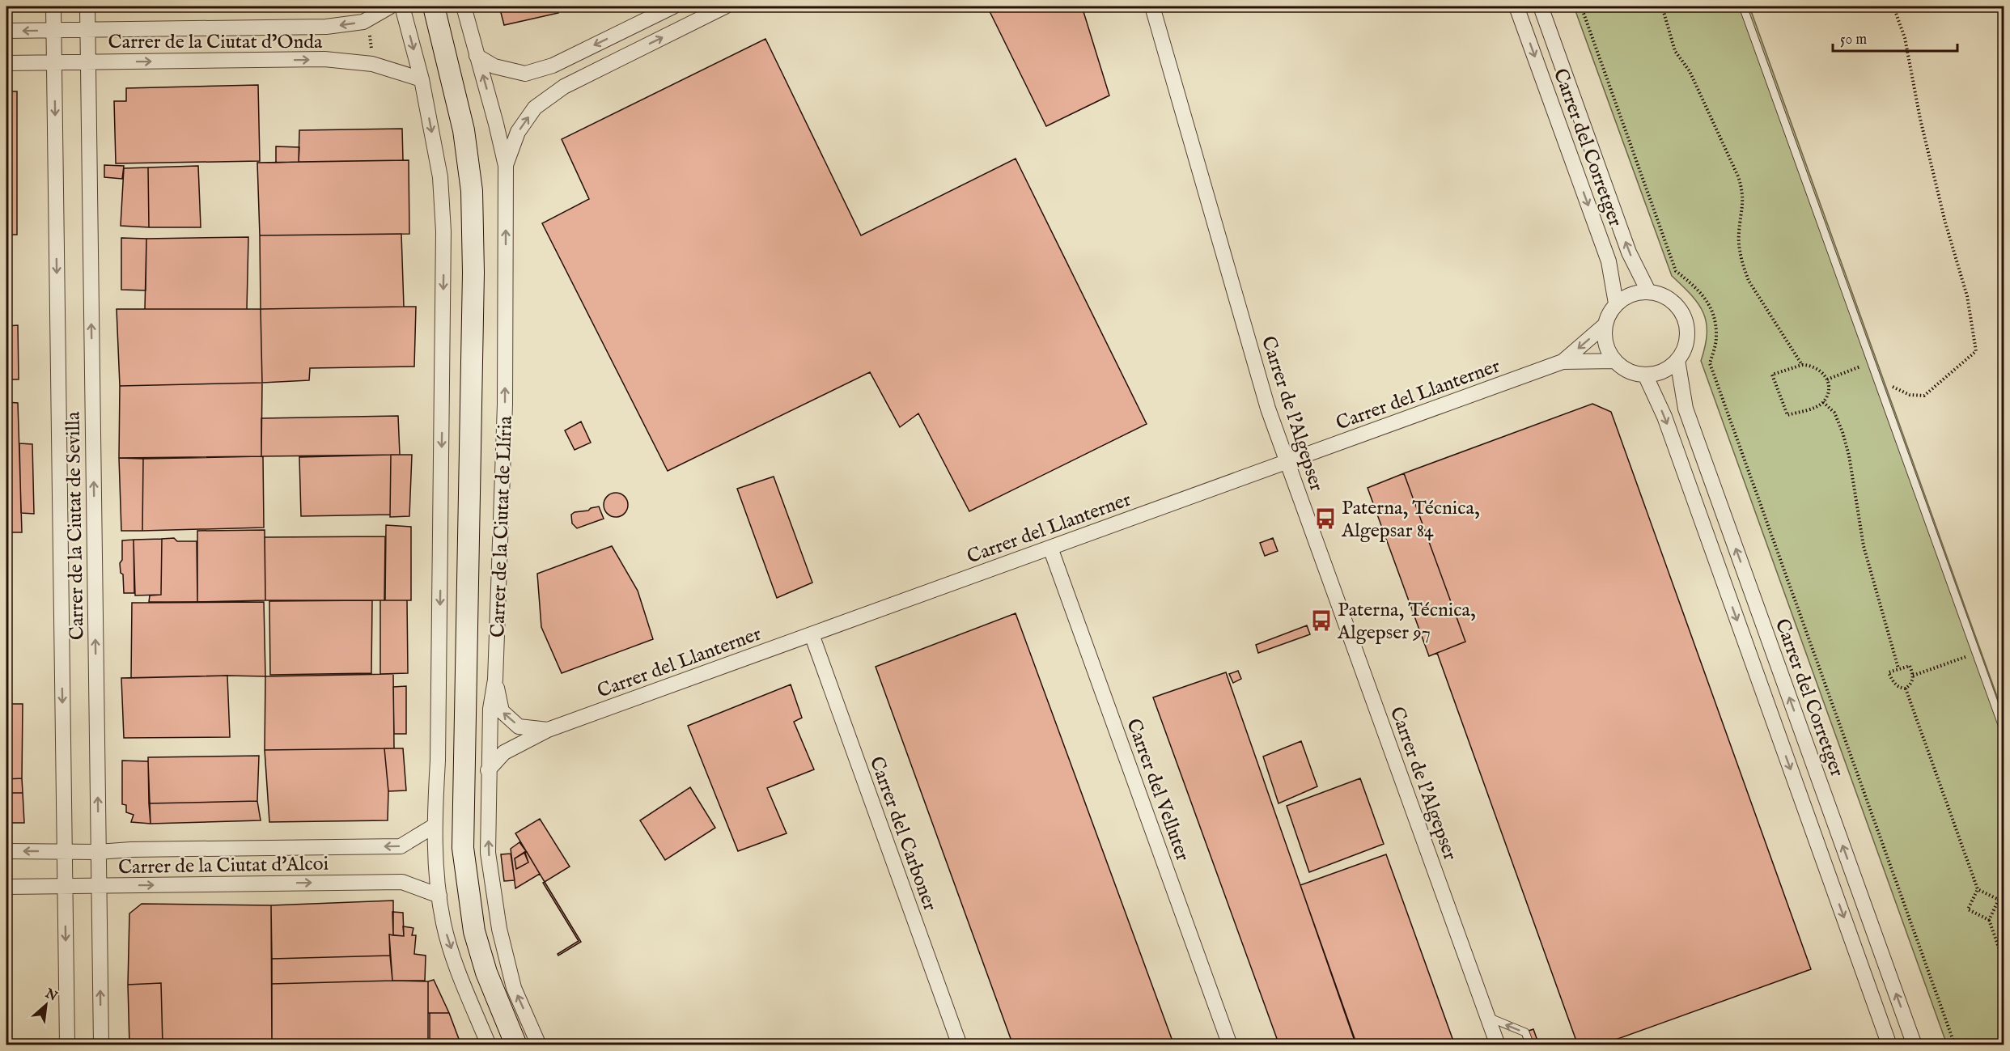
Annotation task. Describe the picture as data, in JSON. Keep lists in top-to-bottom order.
{
  "streets": {
    "street": [
      "Carrer de la Ciutat d’Onda",
      "Carrer del Corretger",
      "Carrer del Llanterner",
      "Carrer de l'Algepser",
      "Carrer de la Ciutat de Sevilla",
      "Carrer de la Ciutat de Llíria",
      "Carrer del Velluter",
      "Carrer del Carboner",
      "Carrer de la Ciutat d'Alcoi"
    ]
  },
  "crossings": [
    ["Carrer de la Ciutat d’Onda", "Carrer de la Ciutat de Sevilla"],
    ["Carrer del Corretger", "Carrer del Llanterner"],
    ["Carrer del Llanterner", "Carrer de l'Algepser"],
    ["Carrer del Llanterner", "Carrer de la Ciutat de Llíria"],
    ["Carrer del Llanterner", "Carrer del Velluter"],
    ["Carrer del Llanterner", "Carrer del Carboner"],
    ["Carrer de la Ciutat de Sevilla", "Carrer de la Ciutat d'Alcoi"]
  ],
  "places": {
    "bus stop": ["Paterna, Técnica, Algepsar 84", "Paterna, Técnica, Algepser 97"]
  },
  "scale_bar": "50 m",
  "north": "top right"
}
